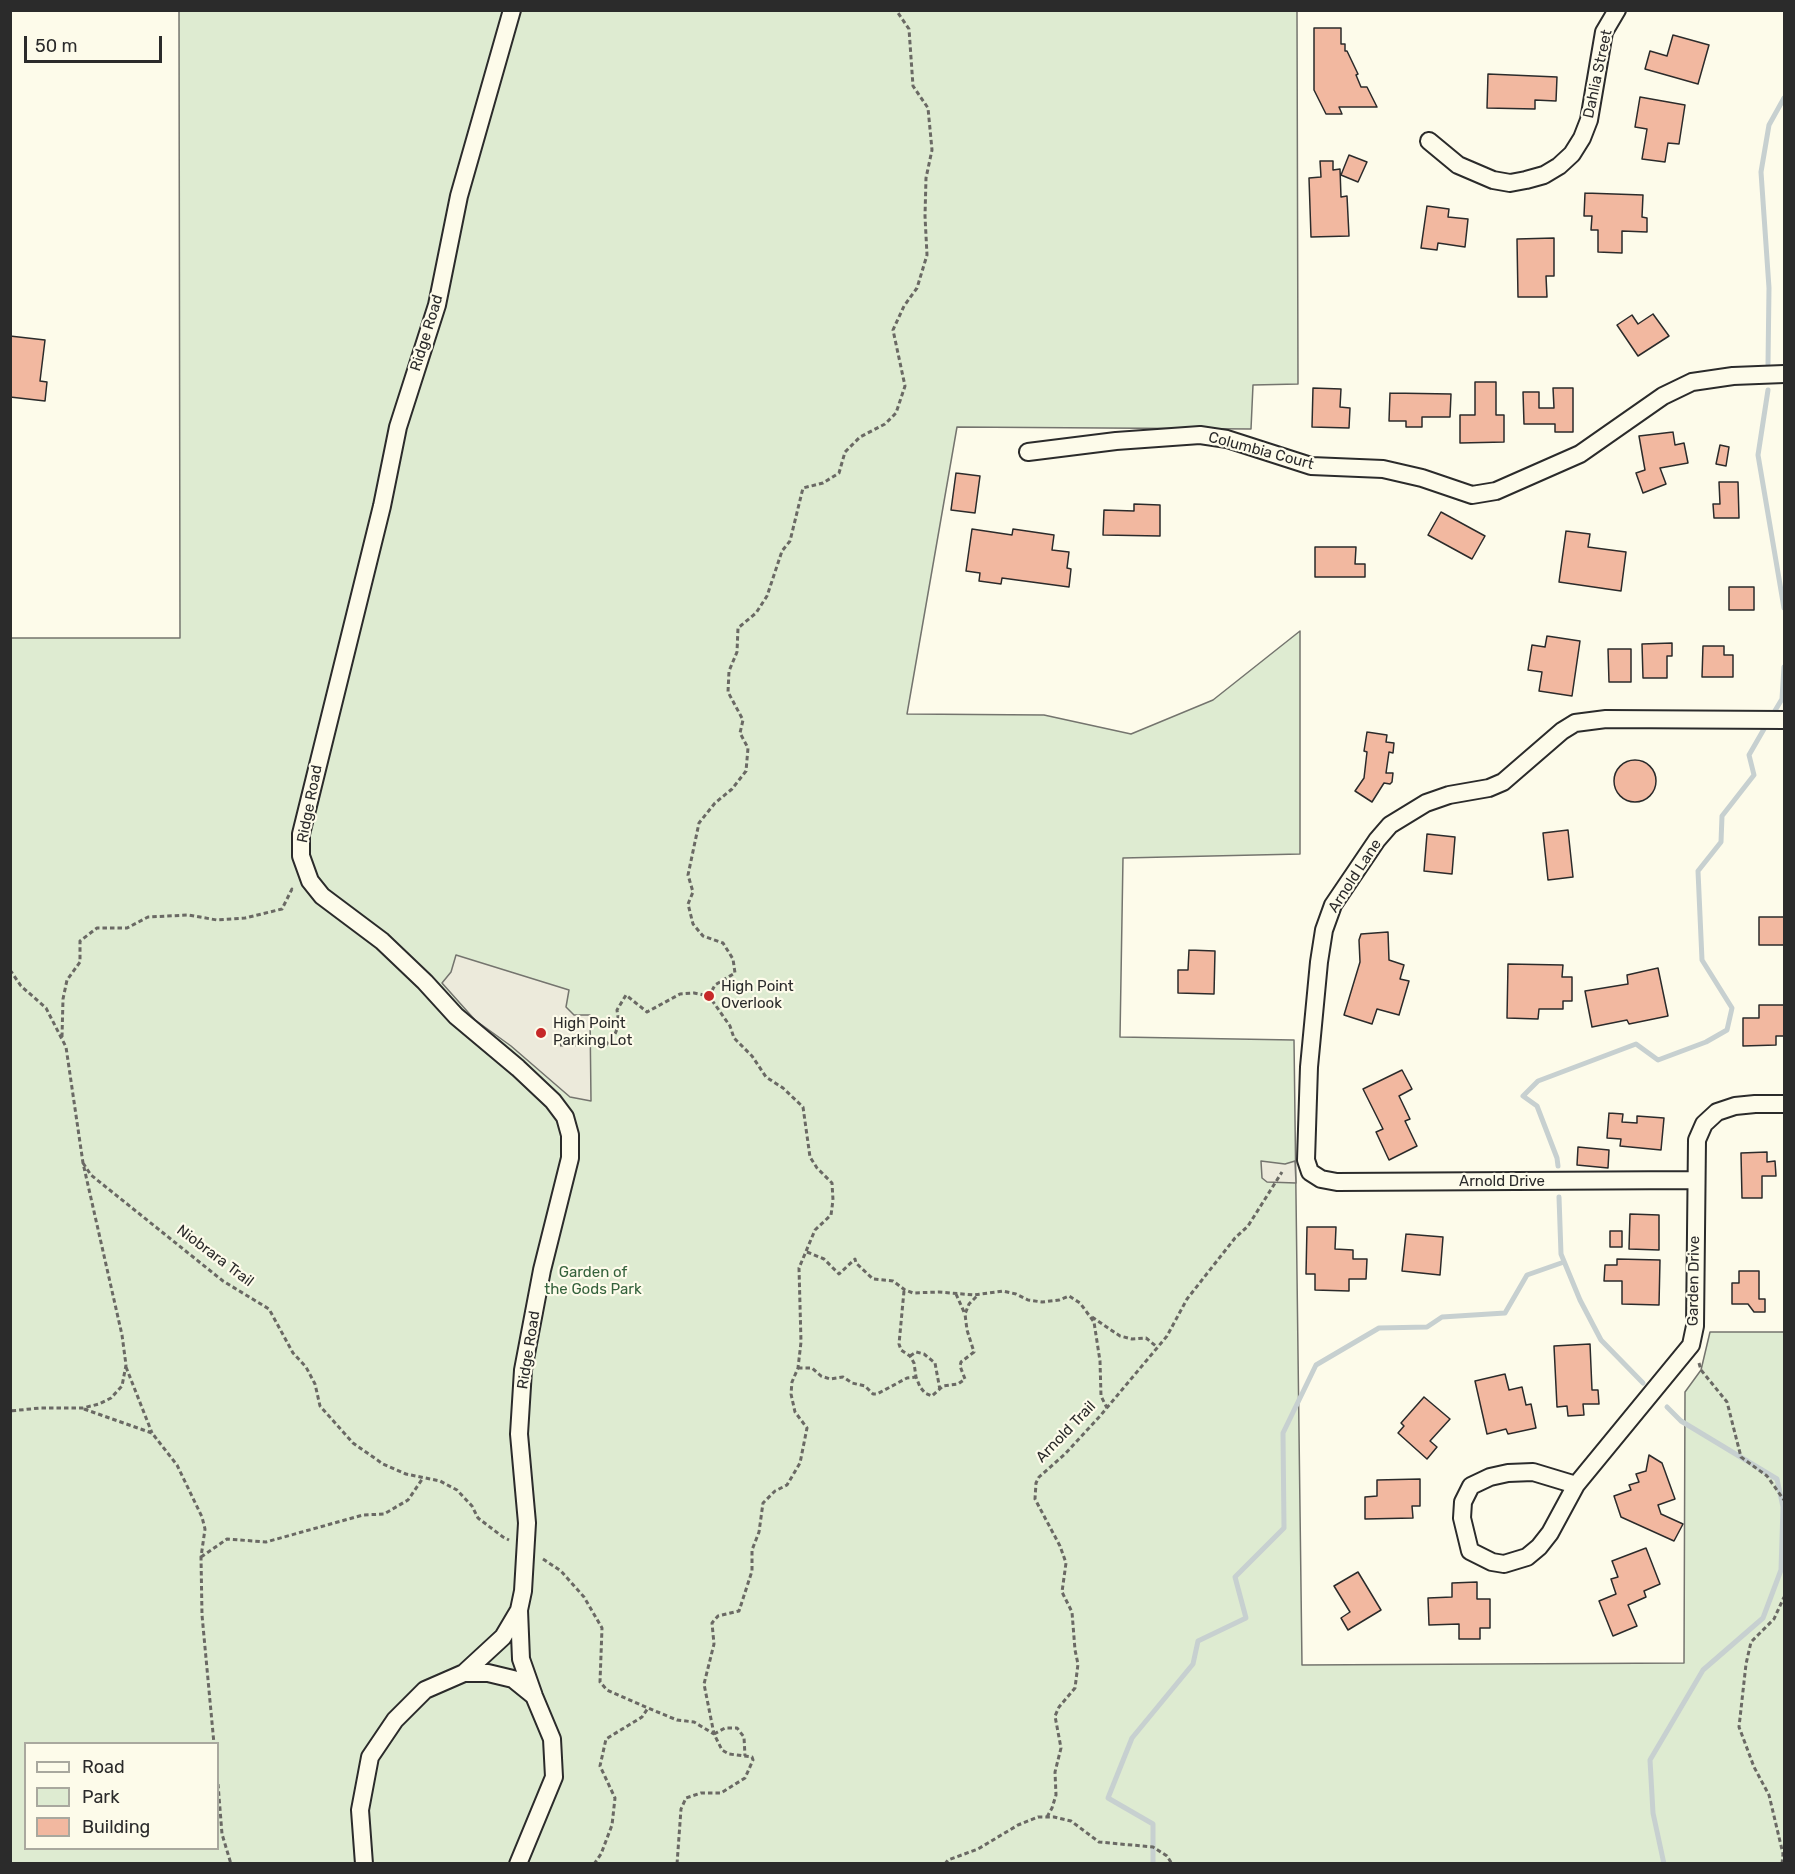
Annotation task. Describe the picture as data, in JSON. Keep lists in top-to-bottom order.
{
  "streets": {
    "street": [
      "Dahlia Street",
      "Ridge Road",
      "Columbia Court",
      "Arnold Lane",
      "Arnold Drive",
      "Garden Drive"
    ],
    "path": ["Niobrara Trail", "Arnold Trail"]
  },
  "crossings": [
    ["Ridge Road", "Niobrara Trail"],
    ["Arnold Lane", "Arnold Drive"],
    ["Arnold Drive", "Garden Drive"]
  ],
  "parks": ["Garden of the Gods Park"],
  "places": ["High Point Overlook", "High Point Parking Lot"],
  "legend": ["Road", "Park", "Building"],
  "scale_bar": "50 m"
}
